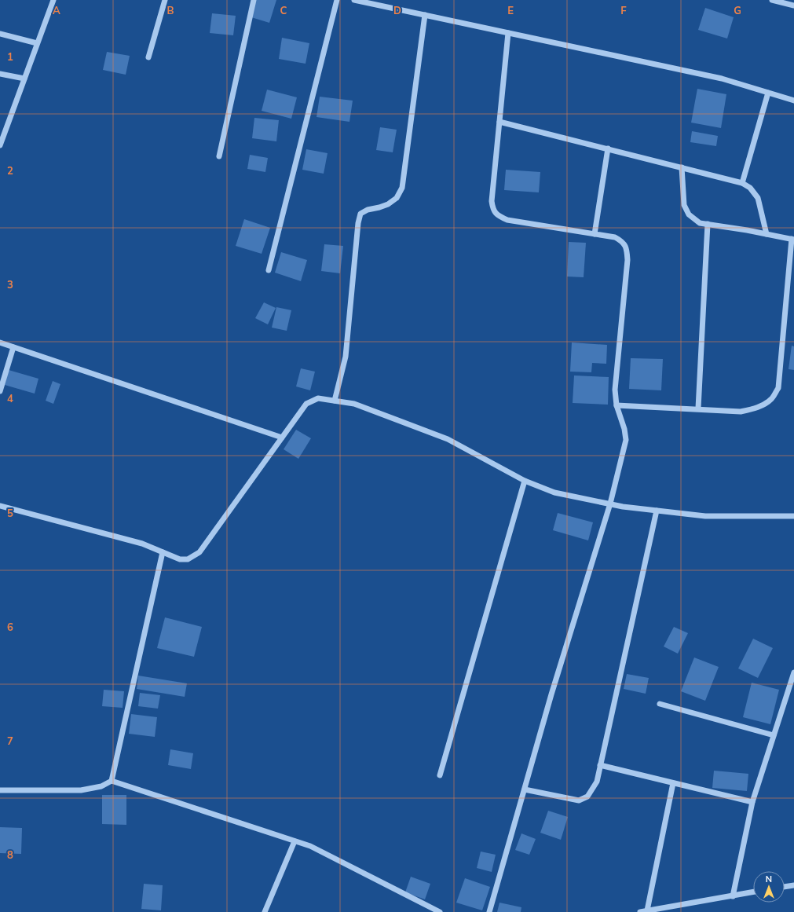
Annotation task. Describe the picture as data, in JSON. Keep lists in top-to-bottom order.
{
  "north": "top",
  "grid": {
    "columns": [
      "A",
      "B",
      "C",
      "D",
      "E",
      "F",
      "G"
    ],
    "rows": [
      "1",
      "2",
      "3",
      "4",
      "5",
      "6",
      "7",
      "8"
    ]
  }
}
